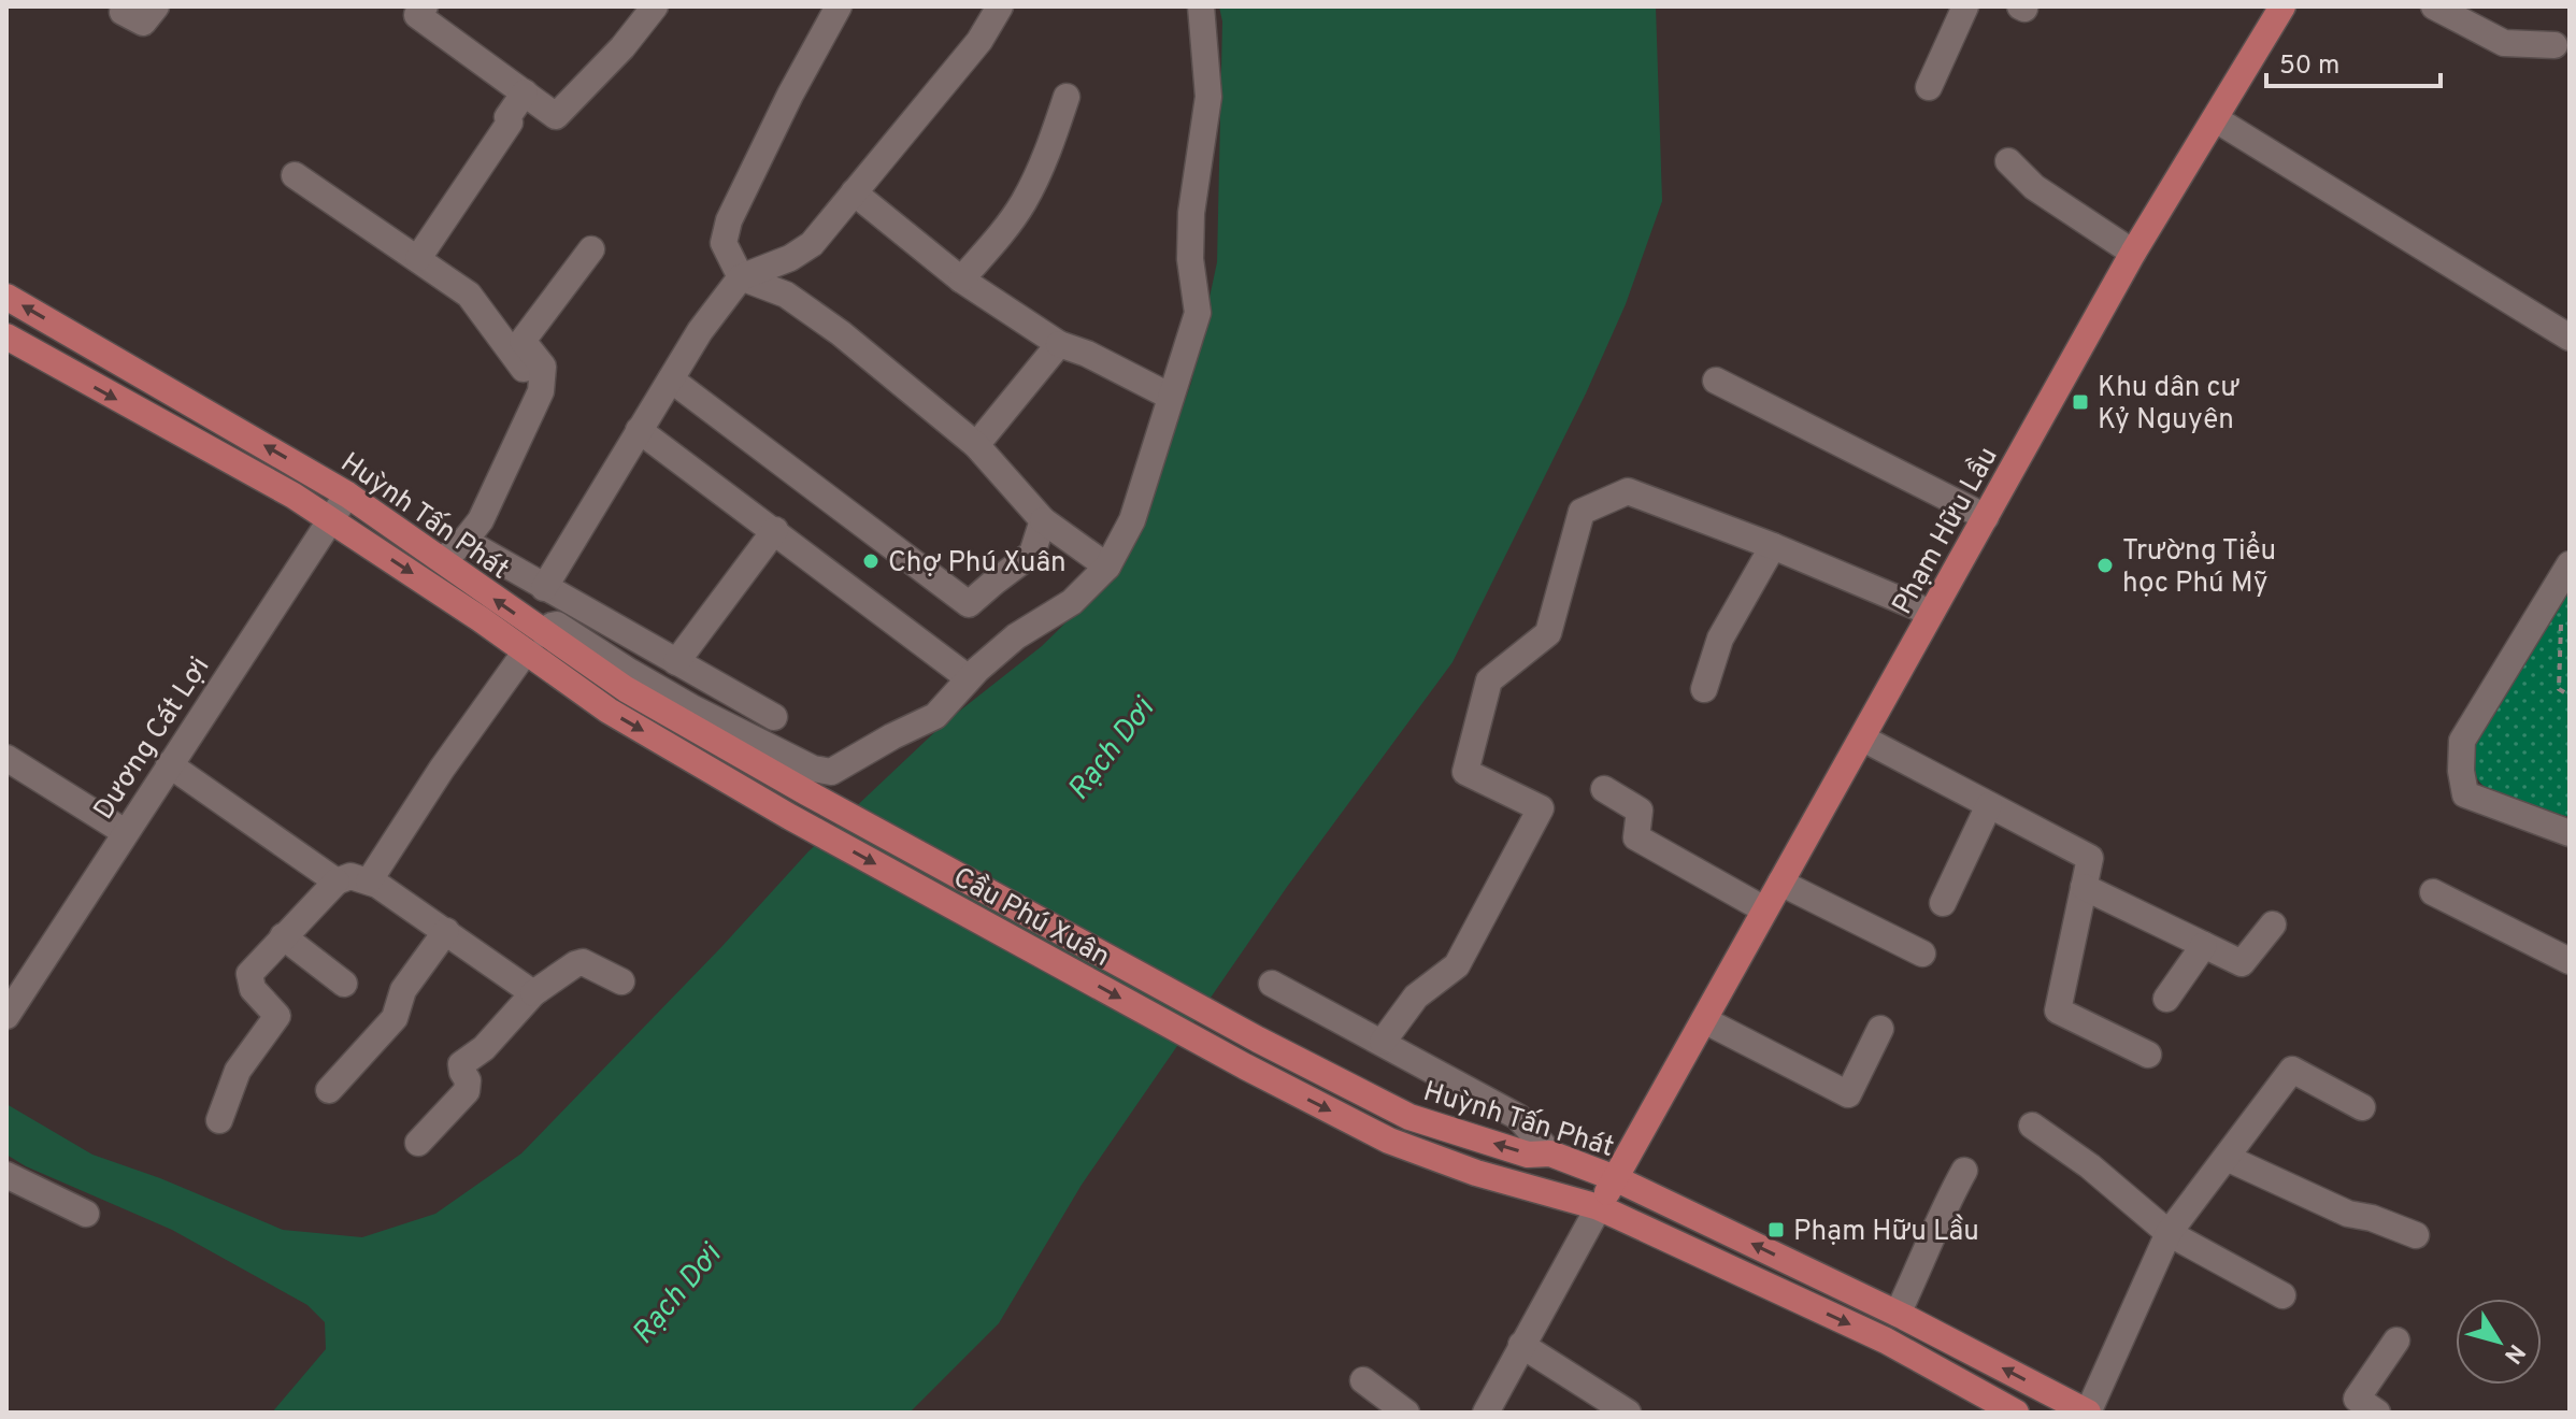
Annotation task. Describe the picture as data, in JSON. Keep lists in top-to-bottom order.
{
  "streets": {
    "main road": ["Huỳnh Tấn Phát", "Phạm Hữu Lầu", "Cầu Phú Xuân"],
    "street": ["Dương Cát Lợi"]
  },
  "crossings": [
    ["Huỳnh Tấn Phát", "Phạm Hữu Lầu"],
    ["Huỳnh Tấn Phát", "Dương Cát Lợi"],
    ["Huỳnh Tấn Phát", "Cầu Phú Xuân"],
    ["Phạm Hữu Lầu", "Cầu Phú Xuân"]
  ],
  "water": ["Rạch Dơi"],
  "places": {
    "transit": ["Khu dân cư Kỷ Nguyên", "Phạm Hữu Lầu"],
    "other": ["Chợ Phú Xuân", "Trường Tiểu học Phú Mỹ"]
  },
  "scale_bar": "50 m",
  "north": "bottom right"
}
